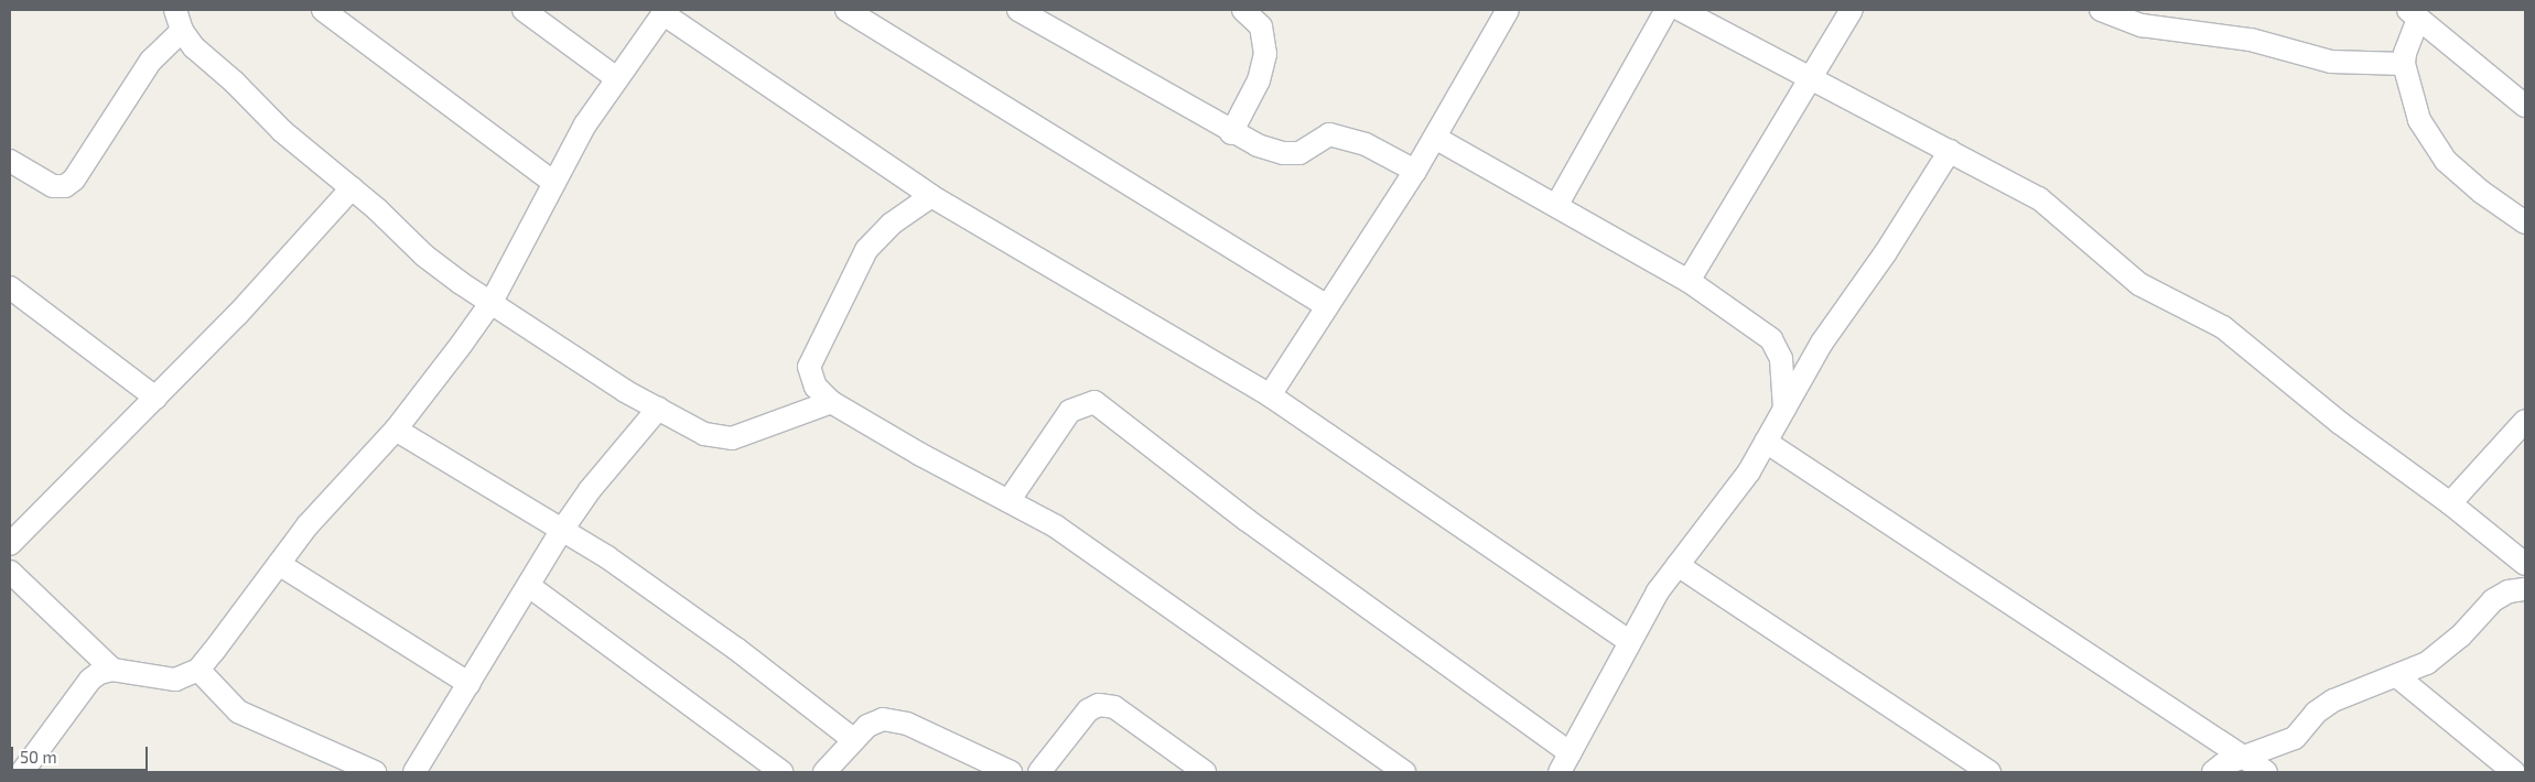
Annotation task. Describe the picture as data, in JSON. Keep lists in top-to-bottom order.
{
  "scale_bar": "50 m"
}
